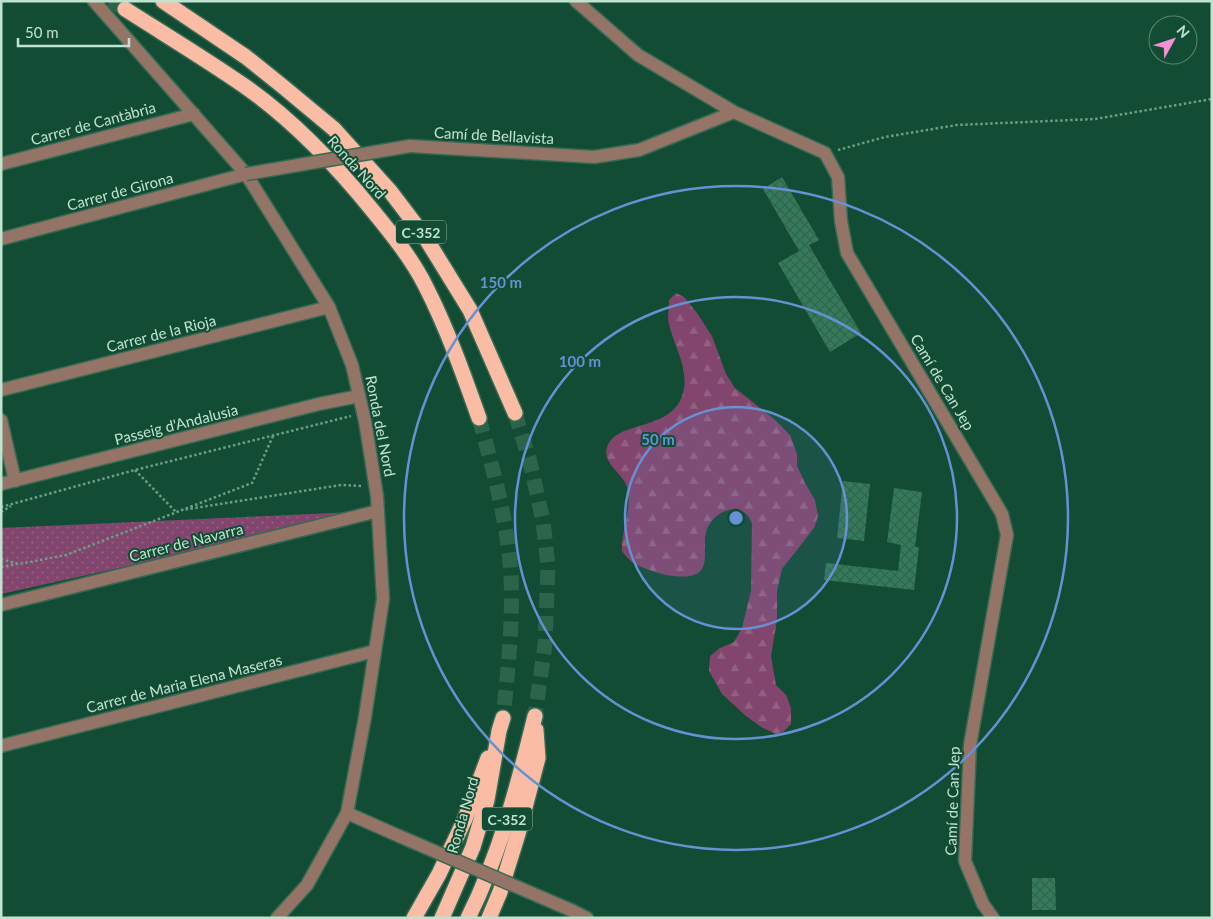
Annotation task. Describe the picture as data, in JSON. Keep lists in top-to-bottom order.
{
  "streets": {
    "highway": ["Ronda Nord", "C-352"],
    "street": [
      "Carrer de Cantàbria",
      "Camí de Bellavista",
      "Carrer de Girona",
      "Carrer de la Rioja",
      "Camí de Can Jep",
      "Passeig d'Andalusia",
      "Ronda del Nord",
      "Carrer de Navarra",
      "Carrer de Maria Elena Maseras"
    ]
  },
  "crossings": [
    ["Carrer de Cantàbria", "Ronda del Nord"],
    ["Camí de Bellavista", "Carrer de Girona"],
    ["Camí de Bellavista", "Ronda del Nord"],
    ["Carrer de Girona", "Ronda del Nord"],
    ["Carrer de la Rioja", "Ronda del Nord"],
    ["Passeig d'Andalusia", "Ronda del Nord"],
    ["Ronda del Nord", "Carrer de Navarra"],
    ["Ronda del Nord", "Carrer de Maria Elena Maseras"]
  ],
  "scale_bar": "50 m",
  "north": "top right",
  "rings": ["150 m", "100 m", "50 m"]
}
